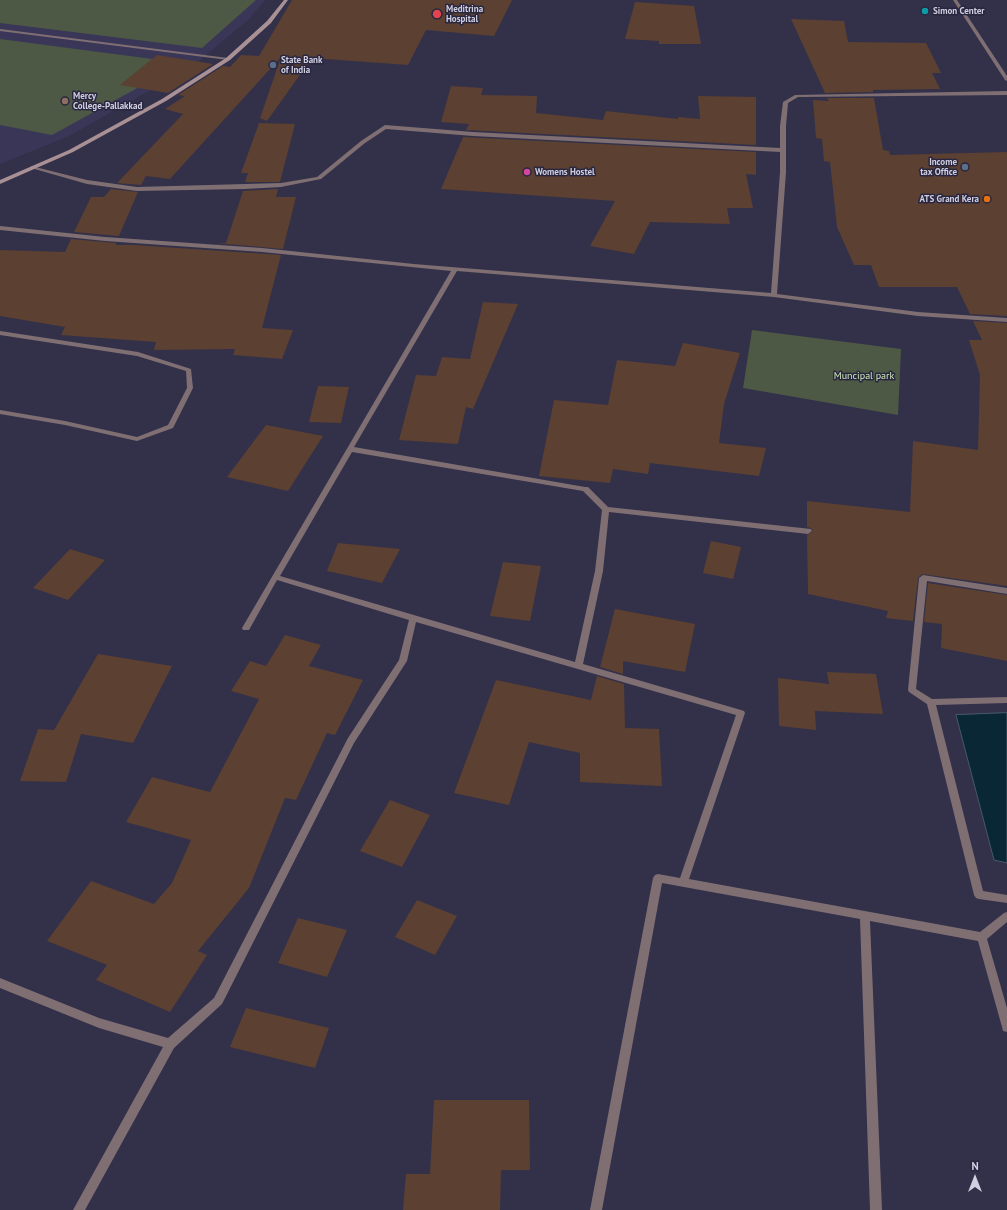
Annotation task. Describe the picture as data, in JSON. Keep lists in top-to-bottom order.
{
  "parks": ["Muncipal park"],
  "places": [
    "Simon Center",
    "Meditrina Hospital",
    "State Bank of India",
    "Mercy College-Pallakkad",
    "Income tax Office",
    "Womens Hostel",
    "ATS Grand Kera"
  ],
  "north": "top"
}
